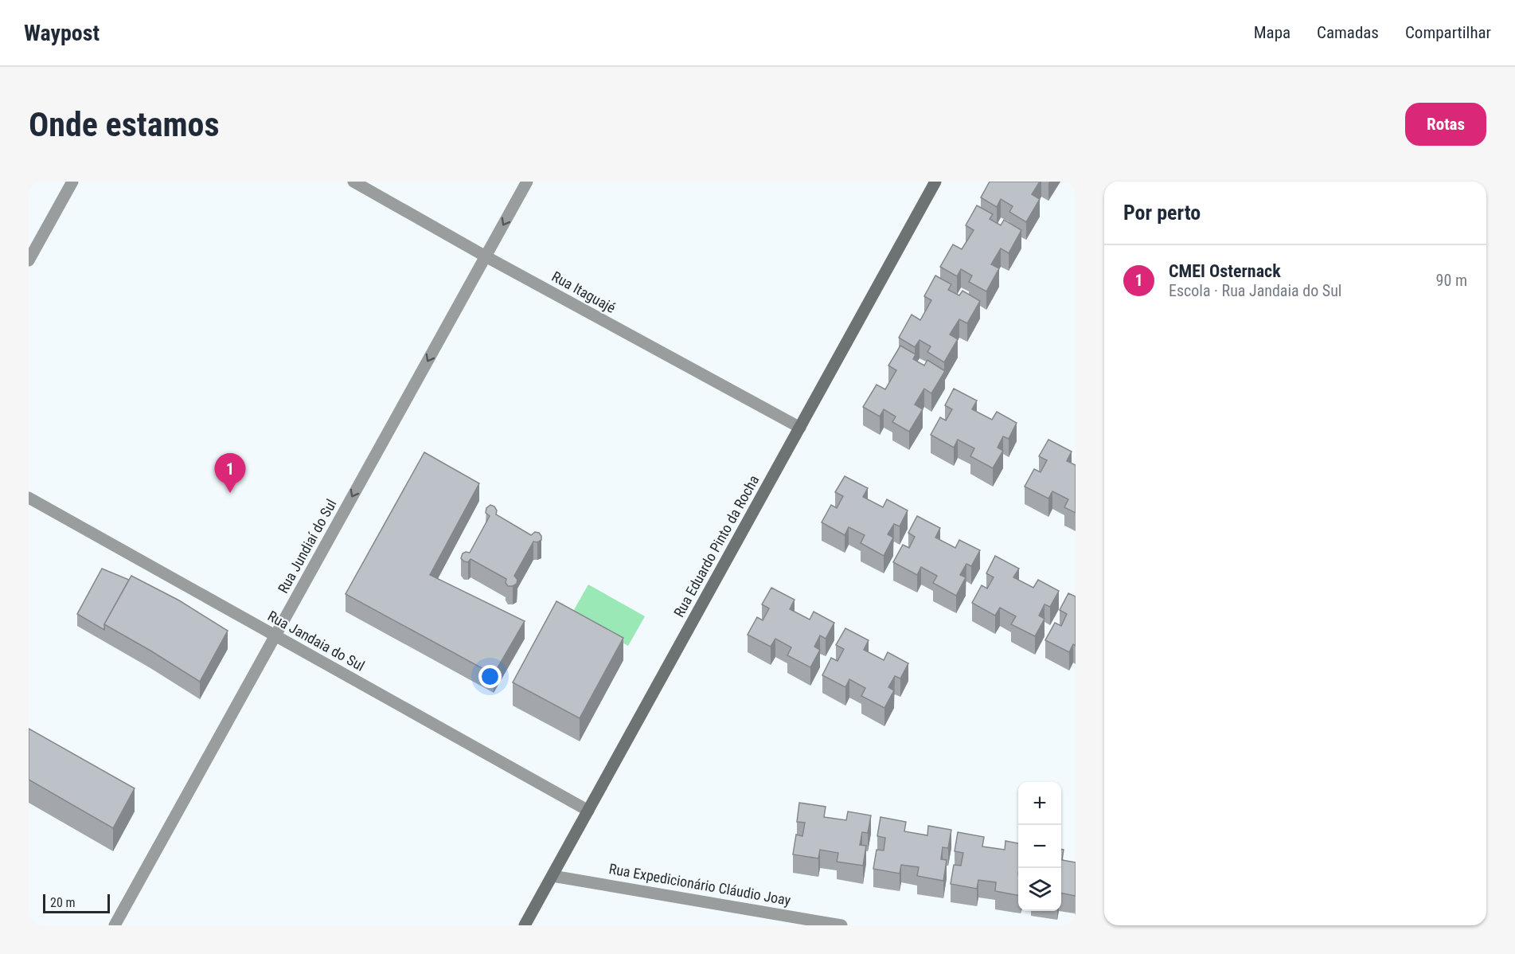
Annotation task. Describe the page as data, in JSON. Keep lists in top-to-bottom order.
{
  "streets": {
    "main road": ["Rua Eduardo Pinto da Rocha"],
    "street": [
      "Rua Itaguajé",
      "Rua Jundiaí do Sul",
      "Rua Jandaia do Sul",
      "Rua Expedicionário Cláudio Joay"
    ]
  },
  "crossings": [
    ["Rua Itaguajé", "Rua Jundiaí do Sul"],
    ["Rua Itaguajé", "Rua Eduardo Pinto da Rocha"],
    ["Rua Jundiaí do Sul", "Rua Jandaia do Sul"],
    ["Rua Eduardo Pinto da Rocha", "Rua Jandaia do Sul"],
    ["Rua Eduardo Pinto da Rocha", "Rua Expedicionário Cláudio Joay"]
  ],
  "one_way": ["Rua Jundiaí do Sul"],
  "scale_bar": "20 m",
  "page": {
    "header": "Waypost",
    "nav": ["Mapa", "Camadas", "Compartilhar"],
    "buttons": "Rotas",
    "title": "Onde estamos",
    "heading": "Por perto",
    "list": [
      {
        "mark": "1",
        "name": "CMEI Osternack",
        "note": "Escola · Rua Jandaia do Sul",
        "value": "90 m"
      }
    ],
    "pins": "1",
    "map_buttons": ["+", "−"],
    "scale": "20 m"
  }
}
